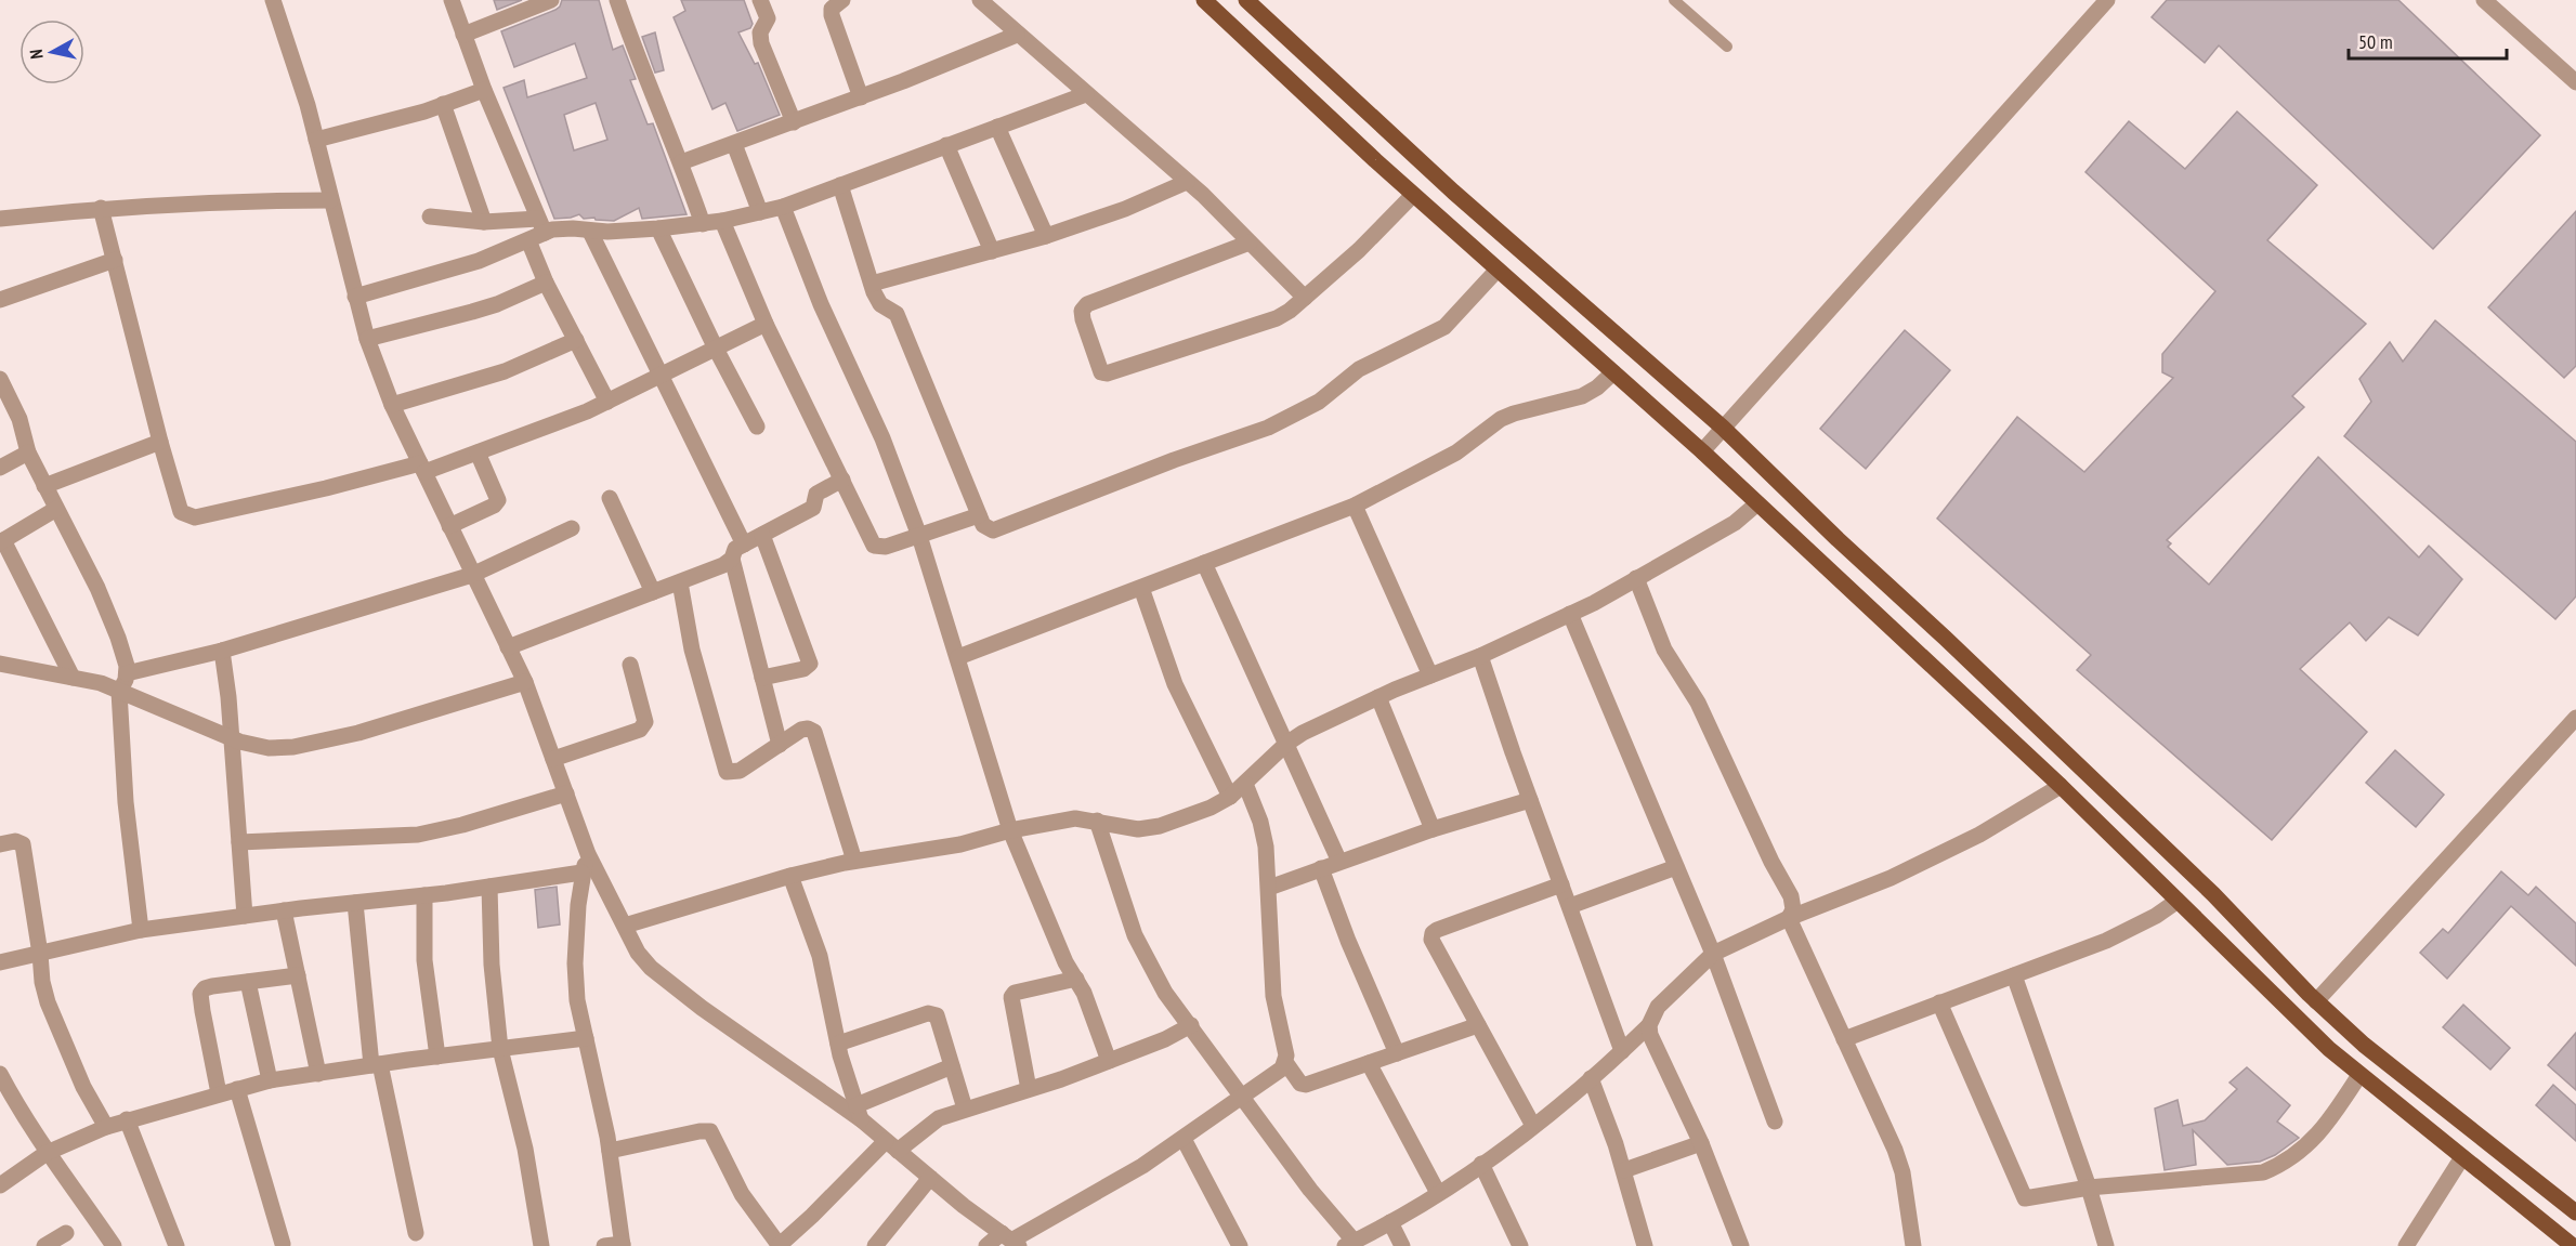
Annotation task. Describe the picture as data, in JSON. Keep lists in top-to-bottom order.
{
  "scale_bar": "50 m",
  "north": "left"
}
